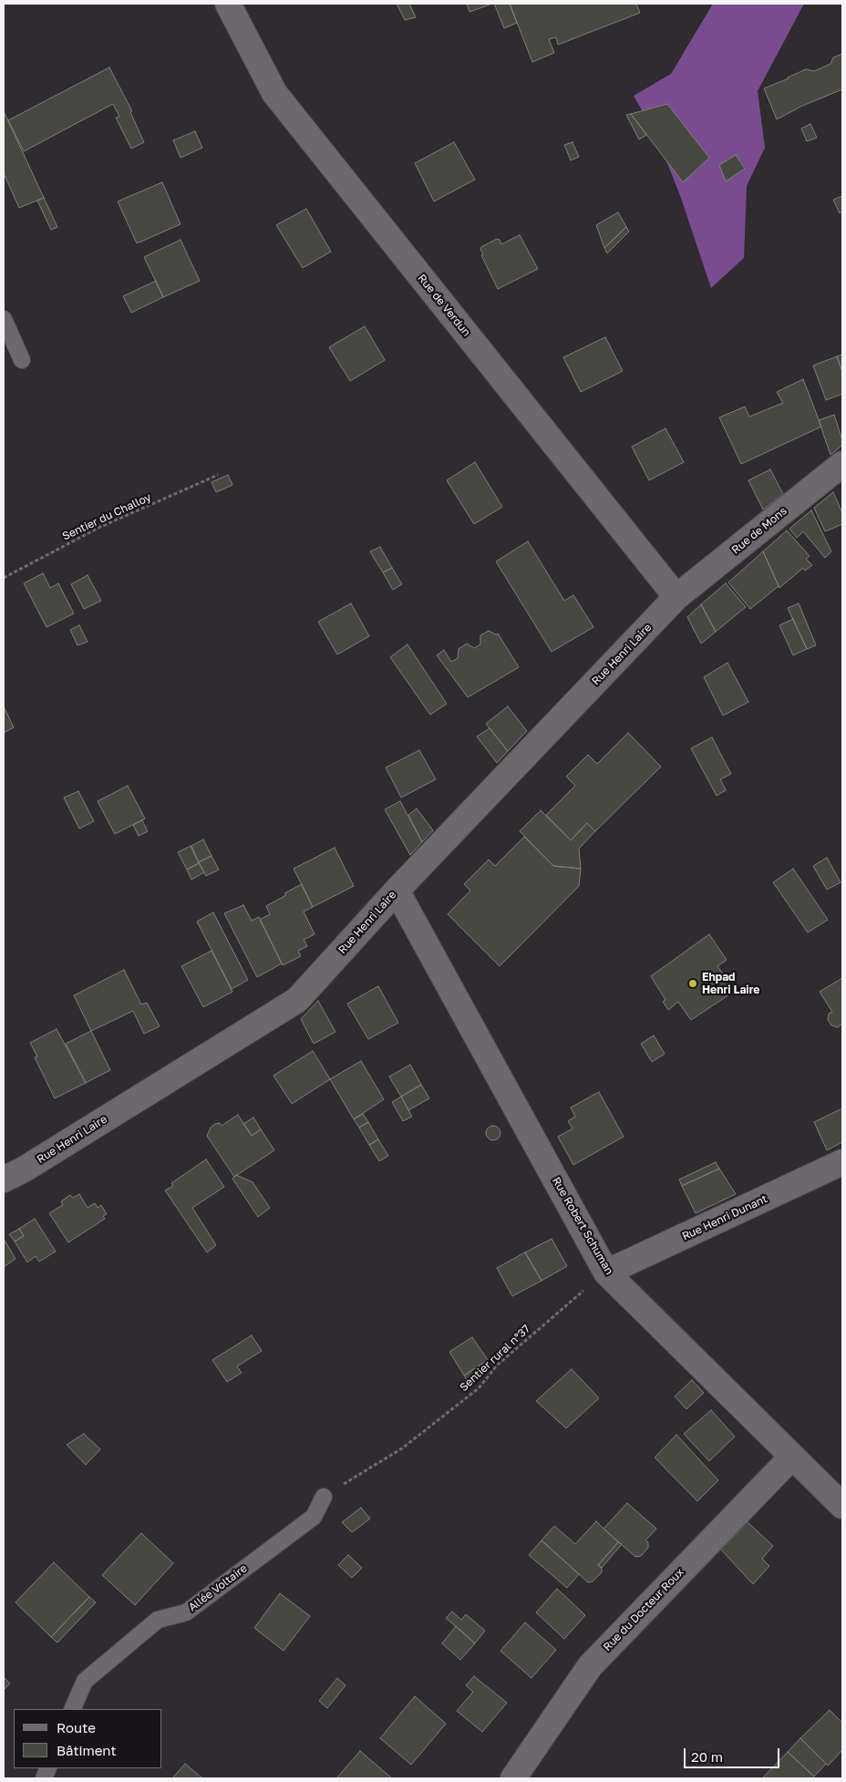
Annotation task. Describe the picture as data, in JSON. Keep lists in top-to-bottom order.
{
  "streets": {
    "street": [
      "Rue de Verdun",
      "Rue de Mons",
      "Rue Henri Laire",
      "Rue Henri Dunant",
      "Rue Robert Schuman",
      "Rue du Docteur Roux"
    ],
    "lane": ["Allée Voltaire"],
    "path": ["Sentier du Challoy", "Sentier rural n°37"]
  },
  "crossings": [
    ["Rue de Verdun", "Rue de Mons"],
    ["Rue de Verdun", "Rue Henri Laire"],
    ["Rue de Mons", "Rue Henri Laire"],
    ["Rue Henri Laire", "Rue Robert Schuman"],
    ["Rue Henri Dunant", "Rue Robert Schuman"],
    ["Rue Henri Dunant", "Sentier rural n°37"],
    ["Rue Robert Schuman", "Sentier rural n°37"],
    ["Rue Robert Schuman", "Rue du Docteur Roux"],
    ["Sentier rural n°37", "Allée Voltaire"]
  ],
  "places": ["Ehpad Henri Laire"],
  "legend": ["Route", "Bâtiment"],
  "scale_bar": "20 m"
}
